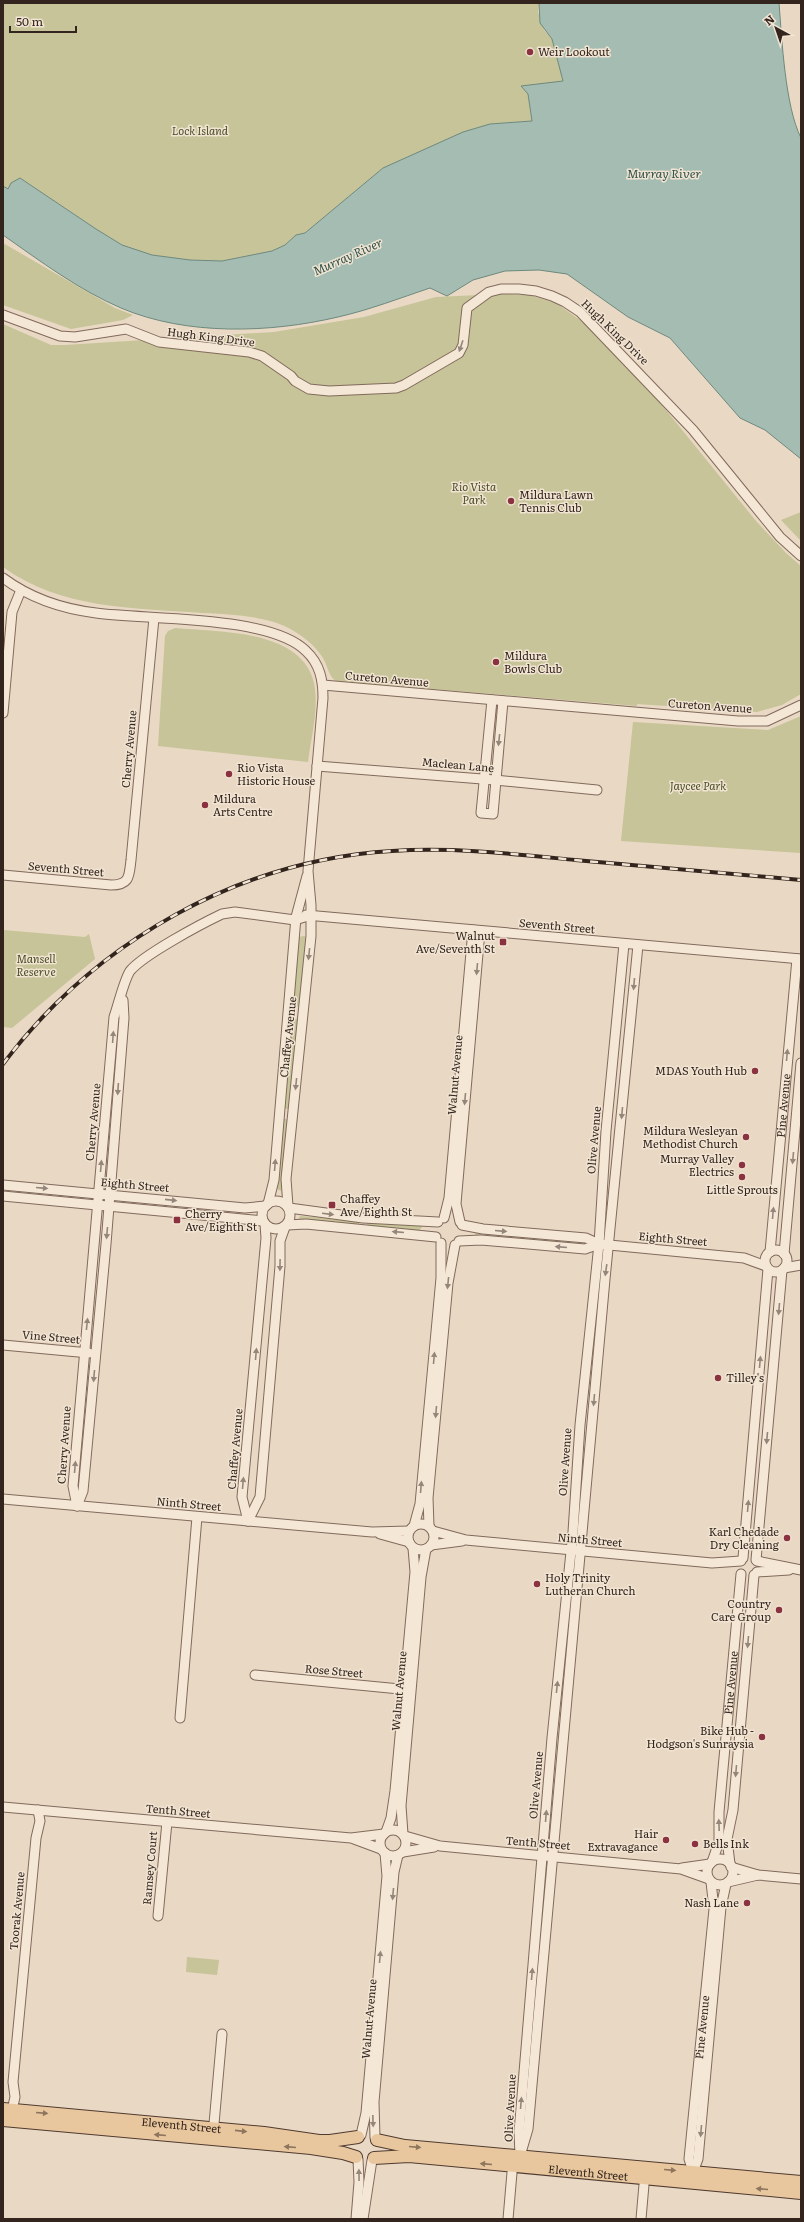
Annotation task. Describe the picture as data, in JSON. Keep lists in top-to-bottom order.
{
  "streets": {
    "main road": ["Eleventh Street"],
    "street": [
      "Hugh King Drive",
      "Cureton Avenue",
      "Cherry Avenue",
      "Maclean Lane",
      "Seventh Street",
      "Chaffey Avenue",
      "Walnut Avenue",
      "Pine Avenue",
      "Olive Avenue",
      "Eighth Street",
      "Vine Street",
      "Ninth Street",
      "Rose Street",
      "Tenth Street",
      "Ramsey Court",
      "Toorak Avenue"
    ]
  },
  "crossings": [
    ["Cureton Avenue", "Chaffey Avenue"],
    ["Cherry Avenue", "Seventh Street"],
    ["Cherry Avenue", "Chaffey Avenue"],
    ["Cherry Avenue", "Eighth Street"],
    ["Cherry Avenue", "Vine Street"],
    ["Cherry Avenue", "Ninth Street"],
    ["Maclean Lane", "Chaffey Avenue"],
    ["Seventh Street", "Chaffey Avenue"],
    ["Seventh Street", "Walnut Avenue"],
    ["Seventh Street", "Pine Avenue"],
    ["Seventh Street", "Olive Avenue"],
    ["Chaffey Avenue", "Eighth Street"],
    ["Chaffey Avenue", "Ninth Street"],
    ["Walnut Avenue", "Eighth Street"],
    ["Walnut Avenue", "Ninth Street"],
    ["Walnut Avenue", "Rose Street"],
    ["Walnut Avenue", "Tenth Street"],
    ["Walnut Avenue", "Eleventh Street"],
    ["Pine Avenue", "Eighth Street"],
    ["Pine Avenue", "Ninth Street"],
    ["Pine Avenue", "Tenth Street"],
    ["Pine Avenue", "Eleventh Street"],
    ["Olive Avenue", "Eighth Street"],
    ["Olive Avenue", "Ninth Street"],
    ["Olive Avenue", "Tenth Street"],
    ["Olive Avenue", "Eleventh Street"],
    ["Tenth Street", "Ramsey Court"],
    ["Tenth Street", "Toorak Avenue"],
    ["Toorak Avenue", "Eleventh Street"]
  ],
  "one_way": ["Hugh King Drive"],
  "water": ["Murray River"],
  "parks": [
    "Lock Island",
    "Rio Vista Park",
    "Jaycee Park",
    "Mansell Reserve"
  ],
  "places": {
    "other": [
      "Weir Lookout",
      "Mildura Lawn Tennis Club",
      "Mildura Bowls Club",
      "Rio Vista Historic House",
      "Mildura Arts Centre",
      "MDAS Youth Hub",
      "Mildura Wesleyan Methodist Church",
      "Murray Valley Electrics",
      "Little Sprouts",
      "Tilley's",
      "Karl Chedade Dry Cleaning",
      "Holy Trinity Lutheran Church",
      "Country Care Group",
      "Bike Hub - Hodgson's Sunraysia",
      "Hair Extravagance",
      "Bells Ink",
      "Nash Lane"
    ],
    "transit": ["Walnut Ave/Seventh St", "Chaffey Ave/Eighth St", "Cherry Ave/Eighth St"]
  },
  "scale_bar": "50 m",
  "north": "top left"
}
